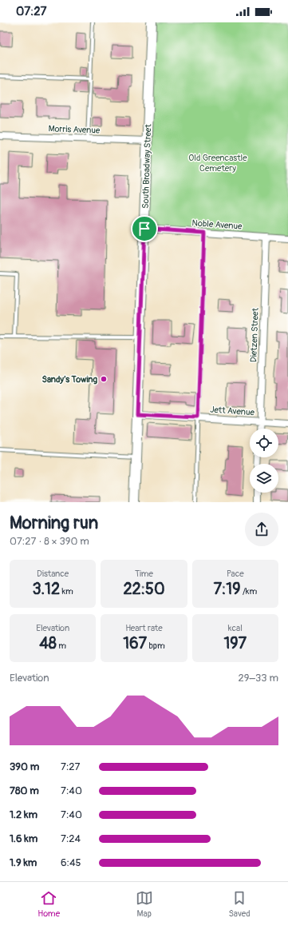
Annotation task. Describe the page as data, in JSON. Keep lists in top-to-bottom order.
{
  "streets": {
    "street": [
      "Morris Avenue",
      "South Broadway Street",
      "Noble Avenue",
      "Dietzen Street",
      "Jett Avenue"
    ]
  },
  "crossings": [
    ["Morris Avenue", "South Broadway Street"],
    ["South Broadway Street", "Noble Avenue"],
    ["South Broadway Street", "Jett Avenue"],
    ["Noble Avenue", "Dietzen Street"],
    ["Dietzen Street", "Jett Avenue"]
  ],
  "parks": ["Old Greencastle Cemetery"],
  "places": ["Sandy’s Towing"],
  "page": {
    "status": "07:27",
    "heading": ["Morning run", "07:27 · 8 × 390 m"],
    "stats": [
      ["Distance", "3.12 km"],
      ["Time", "22:50"],
      ["Pace", "7:19 /km"],
      ["Elevation", "48 m"],
      ["Heart rate", "167 bpm"],
      ["kcal", "197"]
    ],
    "chart": ["Elevation", "29–33 m"],
    "list": [
      {
        "name": "390 m",
        "note": "7:27"
      },
      {
        "name": "780 m",
        "note": "7:40"
      },
      {
        "name": "1.2 km",
        "note": "7:40"
      },
      {
        "name": "1.6 km",
        "note": "7:24"
      },
      {
        "name": "1.9 km",
        "note": "6:45"
      }
    ],
    "tabs": ["Home", "Map", "Saved"]
  }
}
